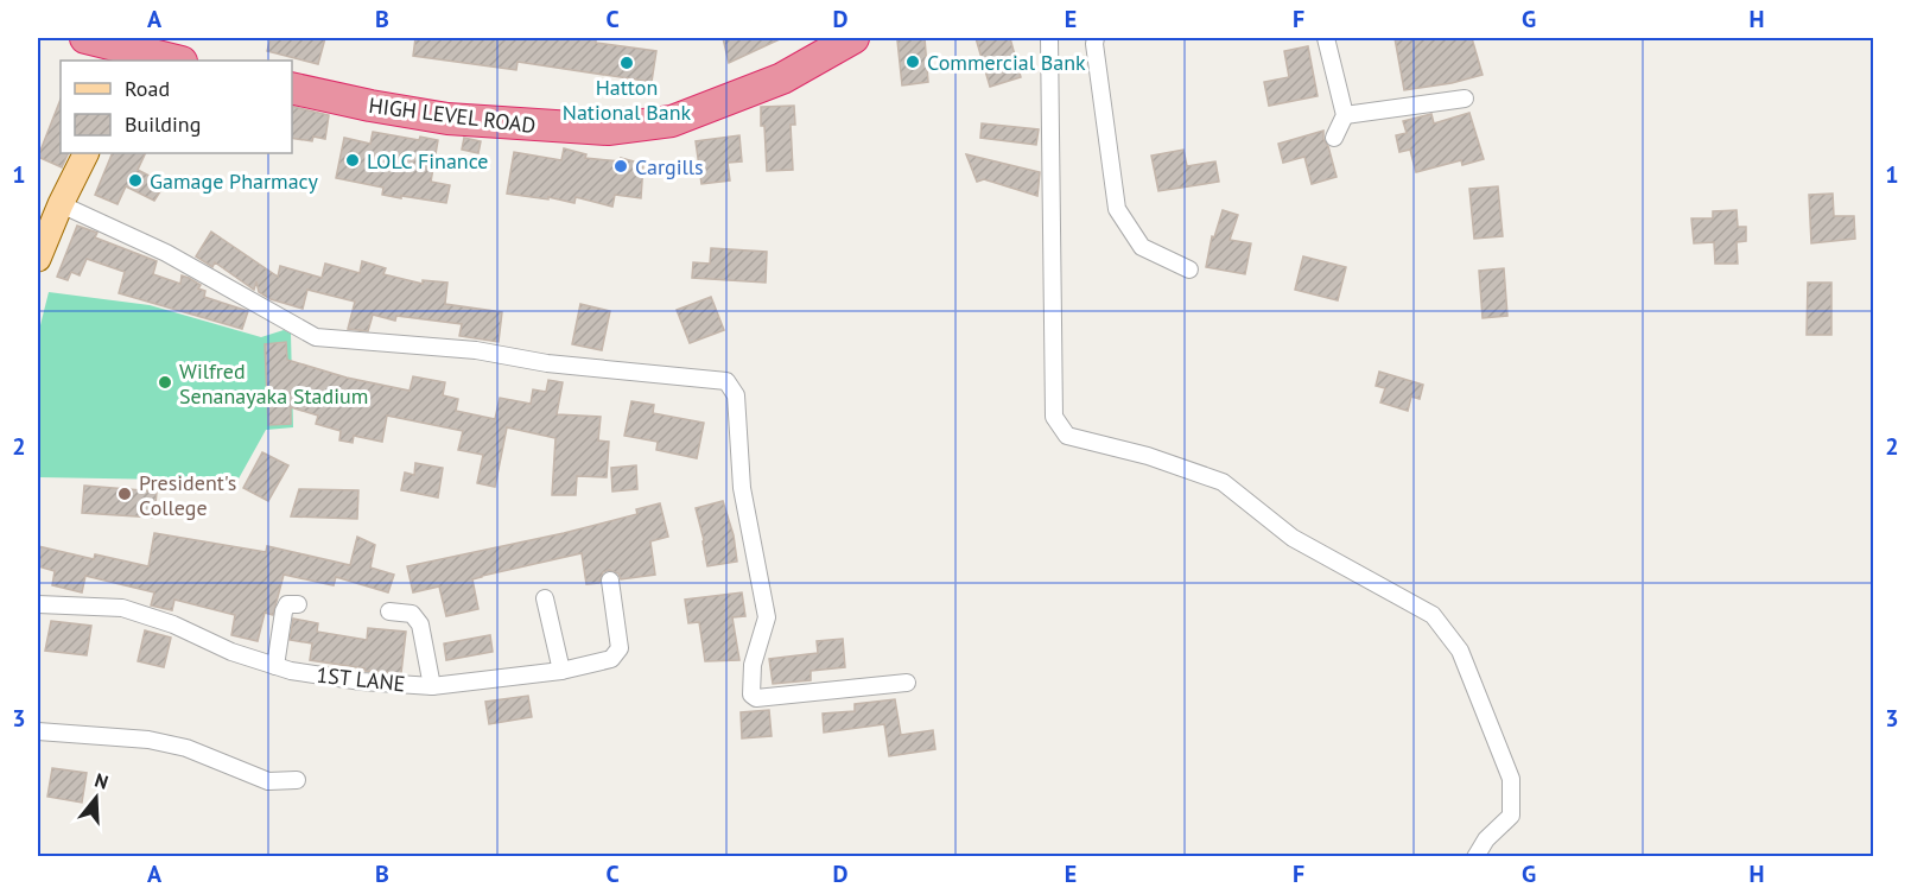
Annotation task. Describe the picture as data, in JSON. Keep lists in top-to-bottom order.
{
  "streets": {
    "highway": ["HIGH LEVEL ROAD"],
    "street": ["1ST LANE"]
  },
  "places": [
    "Commercial Bank",
    "Hatton National Bank",
    "LOLC Finance",
    "Cargills",
    "Gamage Pharmacy",
    "Wilfred Senanayaka Stadium",
    "President's College"
  ],
  "legend": ["Road", "Building"],
  "north": "top",
  "grid": {
    "columns": [
      "A",
      "B",
      "C",
      "D",
      "E",
      "F",
      "G",
      "H"
    ],
    "rows": ["1", "2", "3"]
  }
}
